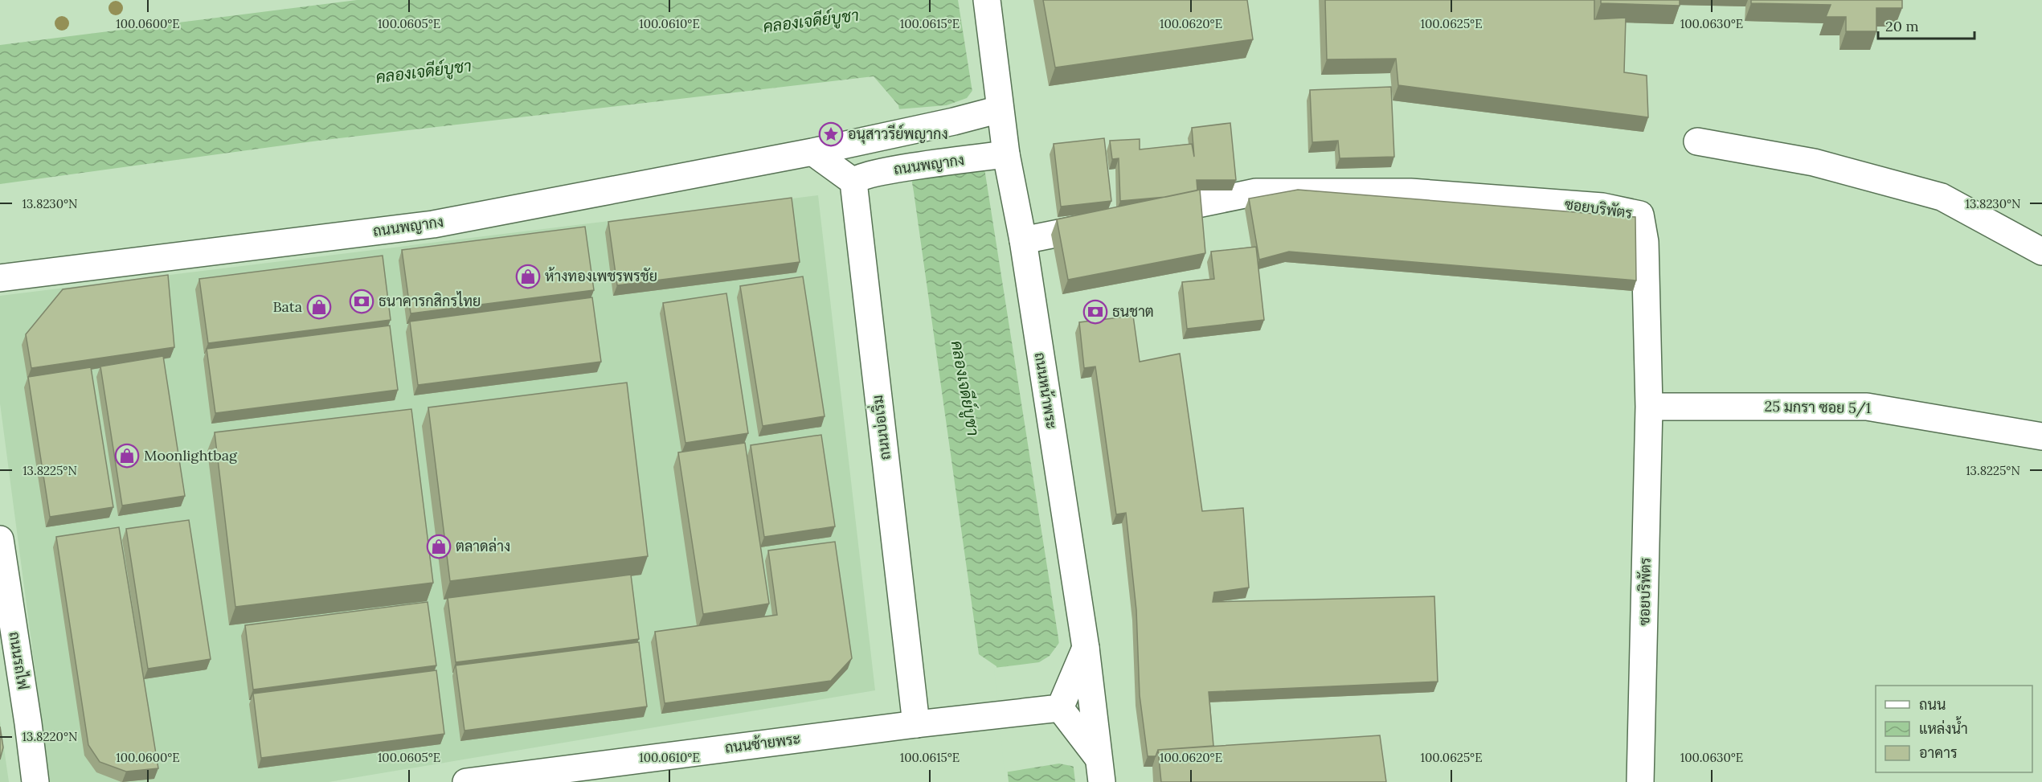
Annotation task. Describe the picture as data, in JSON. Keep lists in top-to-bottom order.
{
  "streets": {
    "street": [
      "ถนนพญากง",
      "ซอยบริพัตร",
      "ถนนหน้าพระ",
      "25 มกรา ซอย 5/1",
      "ถนนบ่อเริ่ม",
      "ถนนรถไฟ",
      "ถนนซ้ายพระ"
    ]
  },
  "crossings": [
    ["ถนนพญากง", "ถนนหน้าพระ"],
    ["ถนนพญากง", "ถนนบ่อเริ่ม"],
    ["ซอยบริพัตร", "25 มกรา ซอย 5/1"],
    ["ถนนบ่อเริ่ม", "ถนนซ้ายพระ"]
  ],
  "water": ["คลองเจดีย์บูชา"],
  "places": {
    "place": ["อนุสาวรีย์พญากง"],
    "shop": [
      "ห้างทองเพชรพรชัย",
      "Bata",
      "Moonlightbag",
      "ตลาดล่าง"
    ],
    "bank": ["ธนาคารกสิกรไทย", "ธนชาต"]
  },
  "legend": ["ถนน", "แหล่งน้ำ", "อาคาร"],
  "scale_bar": "20 m",
  "coordinates": [
    "100.0600°E",
    "100.0605°E",
    "100.0610°E",
    "100.0615°E",
    "100.0620°E",
    "100.0625°E",
    "100.0630°E",
    "13.8230°N",
    "13.8225°N",
    "13.8220°N"
  ]
}
